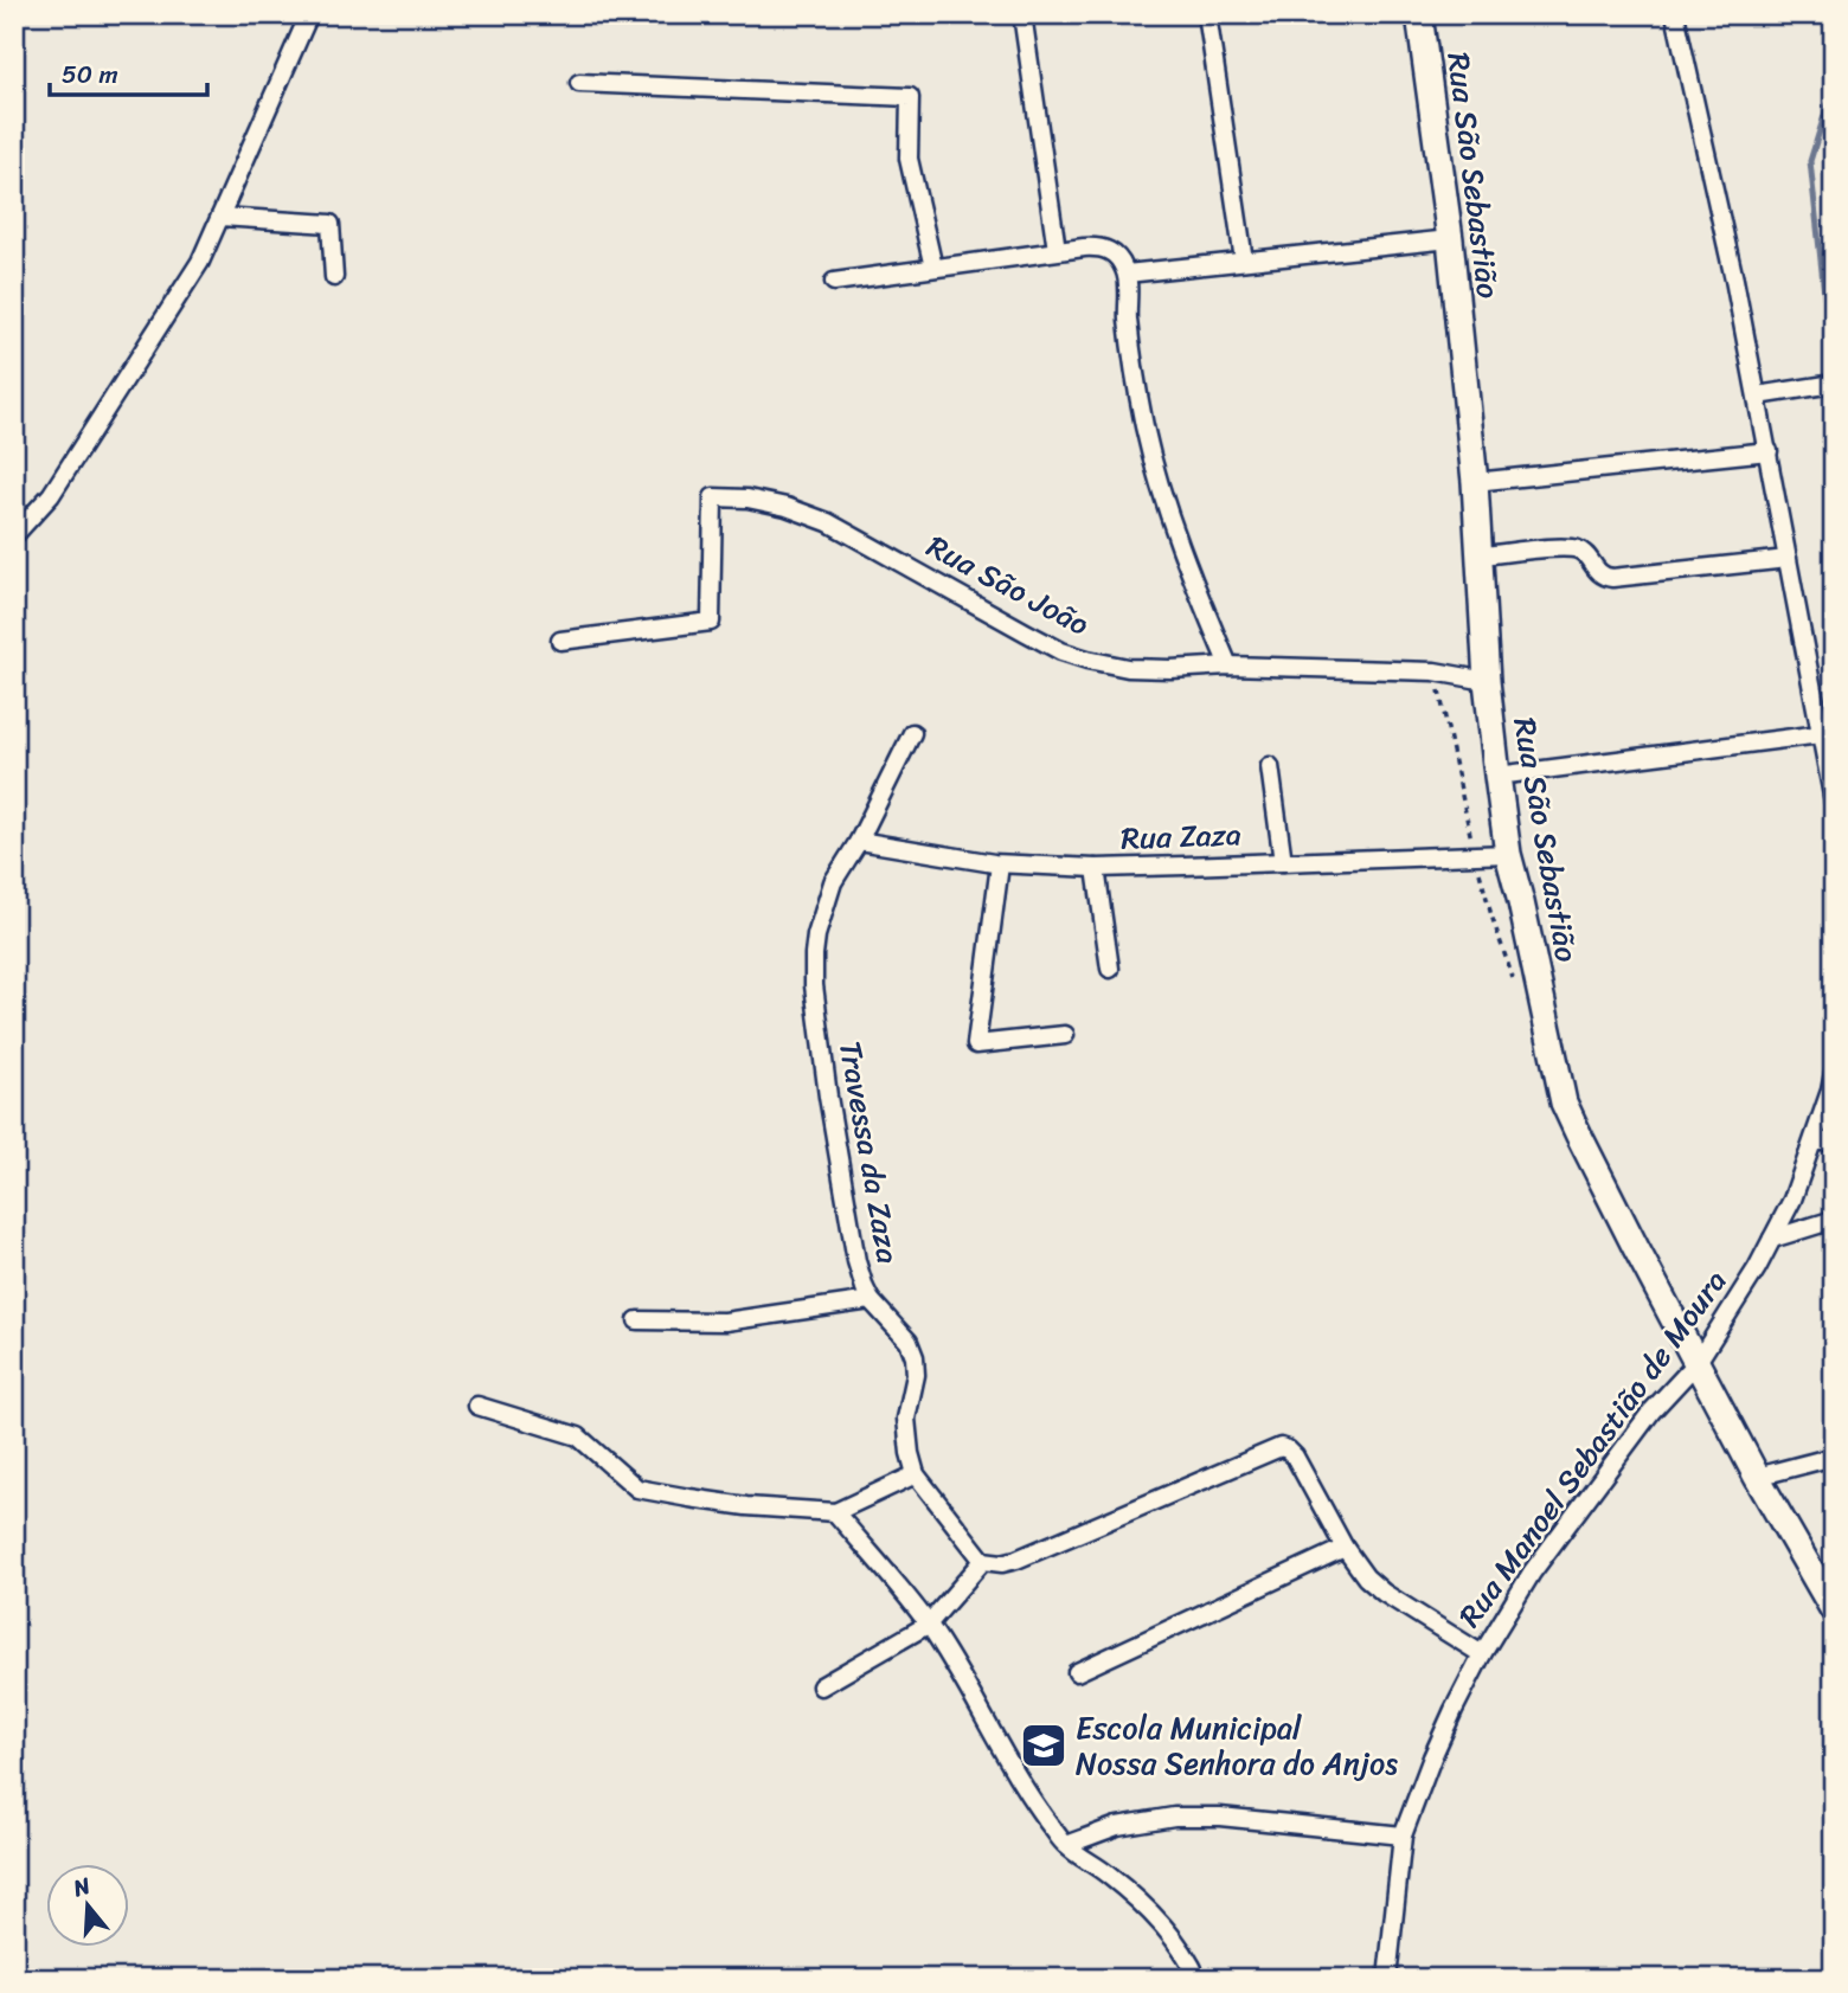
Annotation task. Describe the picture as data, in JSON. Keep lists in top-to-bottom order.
{
  "streets": {
    "street": [
      "Rua São Sebastião",
      "Rua São João",
      "Rua Zaza",
      "Travessa da Zaza",
      "Rua Manoel Sebastião de Moura"
    ]
  },
  "crossings": [
    ["Rua São Sebastião", "Rua São João"],
    ["Rua São Sebastião", "Rua Zaza"],
    ["Rua São Sebastião", "Rua Manoel Sebastião de Moura"],
    ["Rua Zaza", "Travessa da Zaza"]
  ],
  "places": {
    "school or university": ["Escola Municipal Nossa Senhora do Anjos"]
  },
  "scale_bar": "50 m",
  "north": "top"
}
